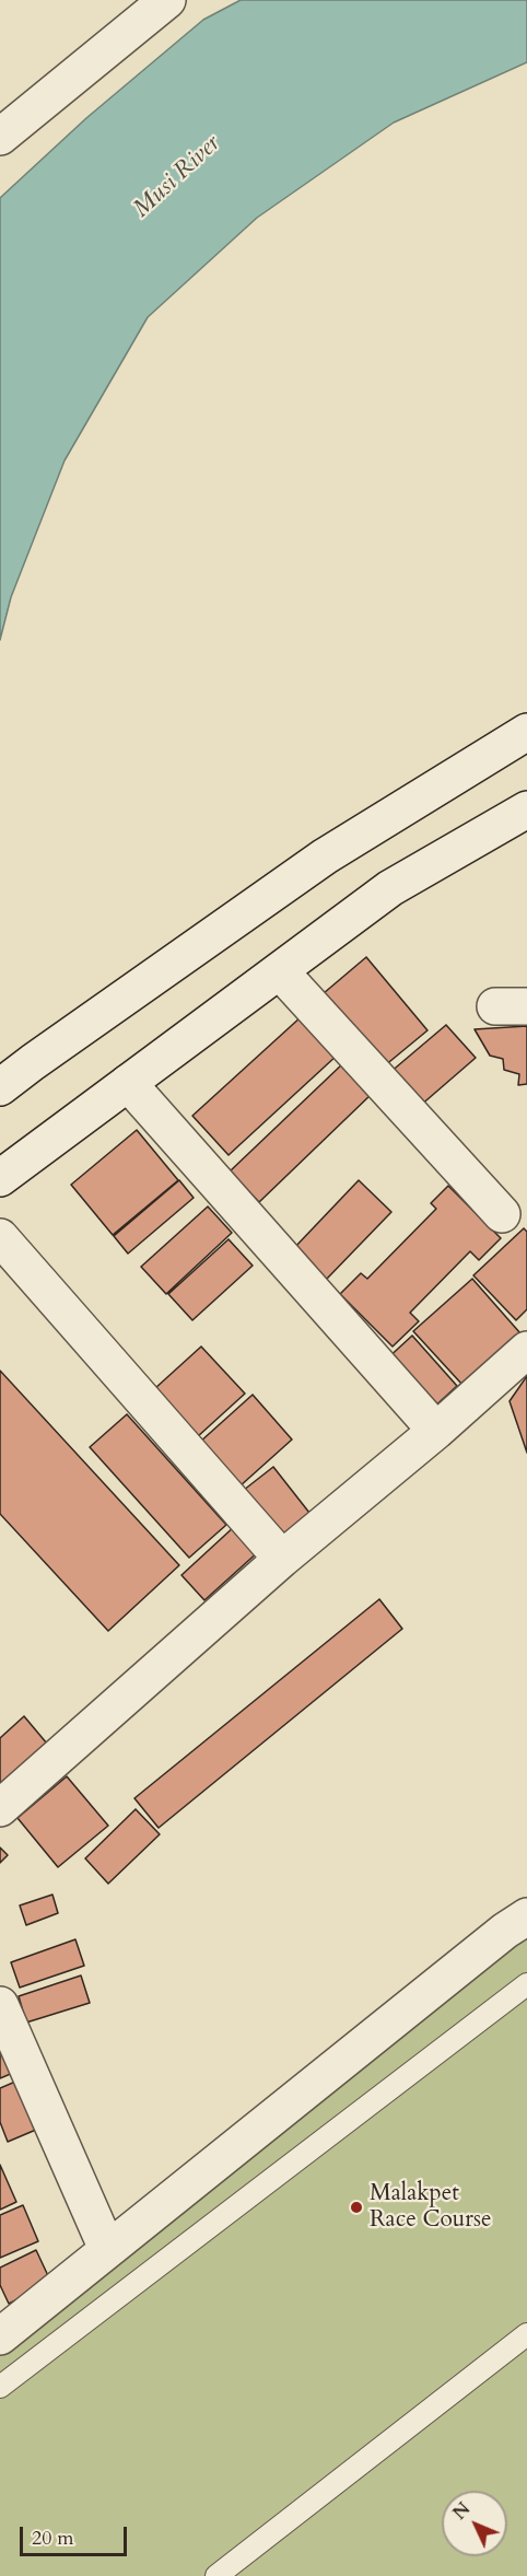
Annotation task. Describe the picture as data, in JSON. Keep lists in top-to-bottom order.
{
  "water": ["Musi River"],
  "places": ["Malakpet Race Course"],
  "scale_bar": "20 m",
  "north": "top left"
}
